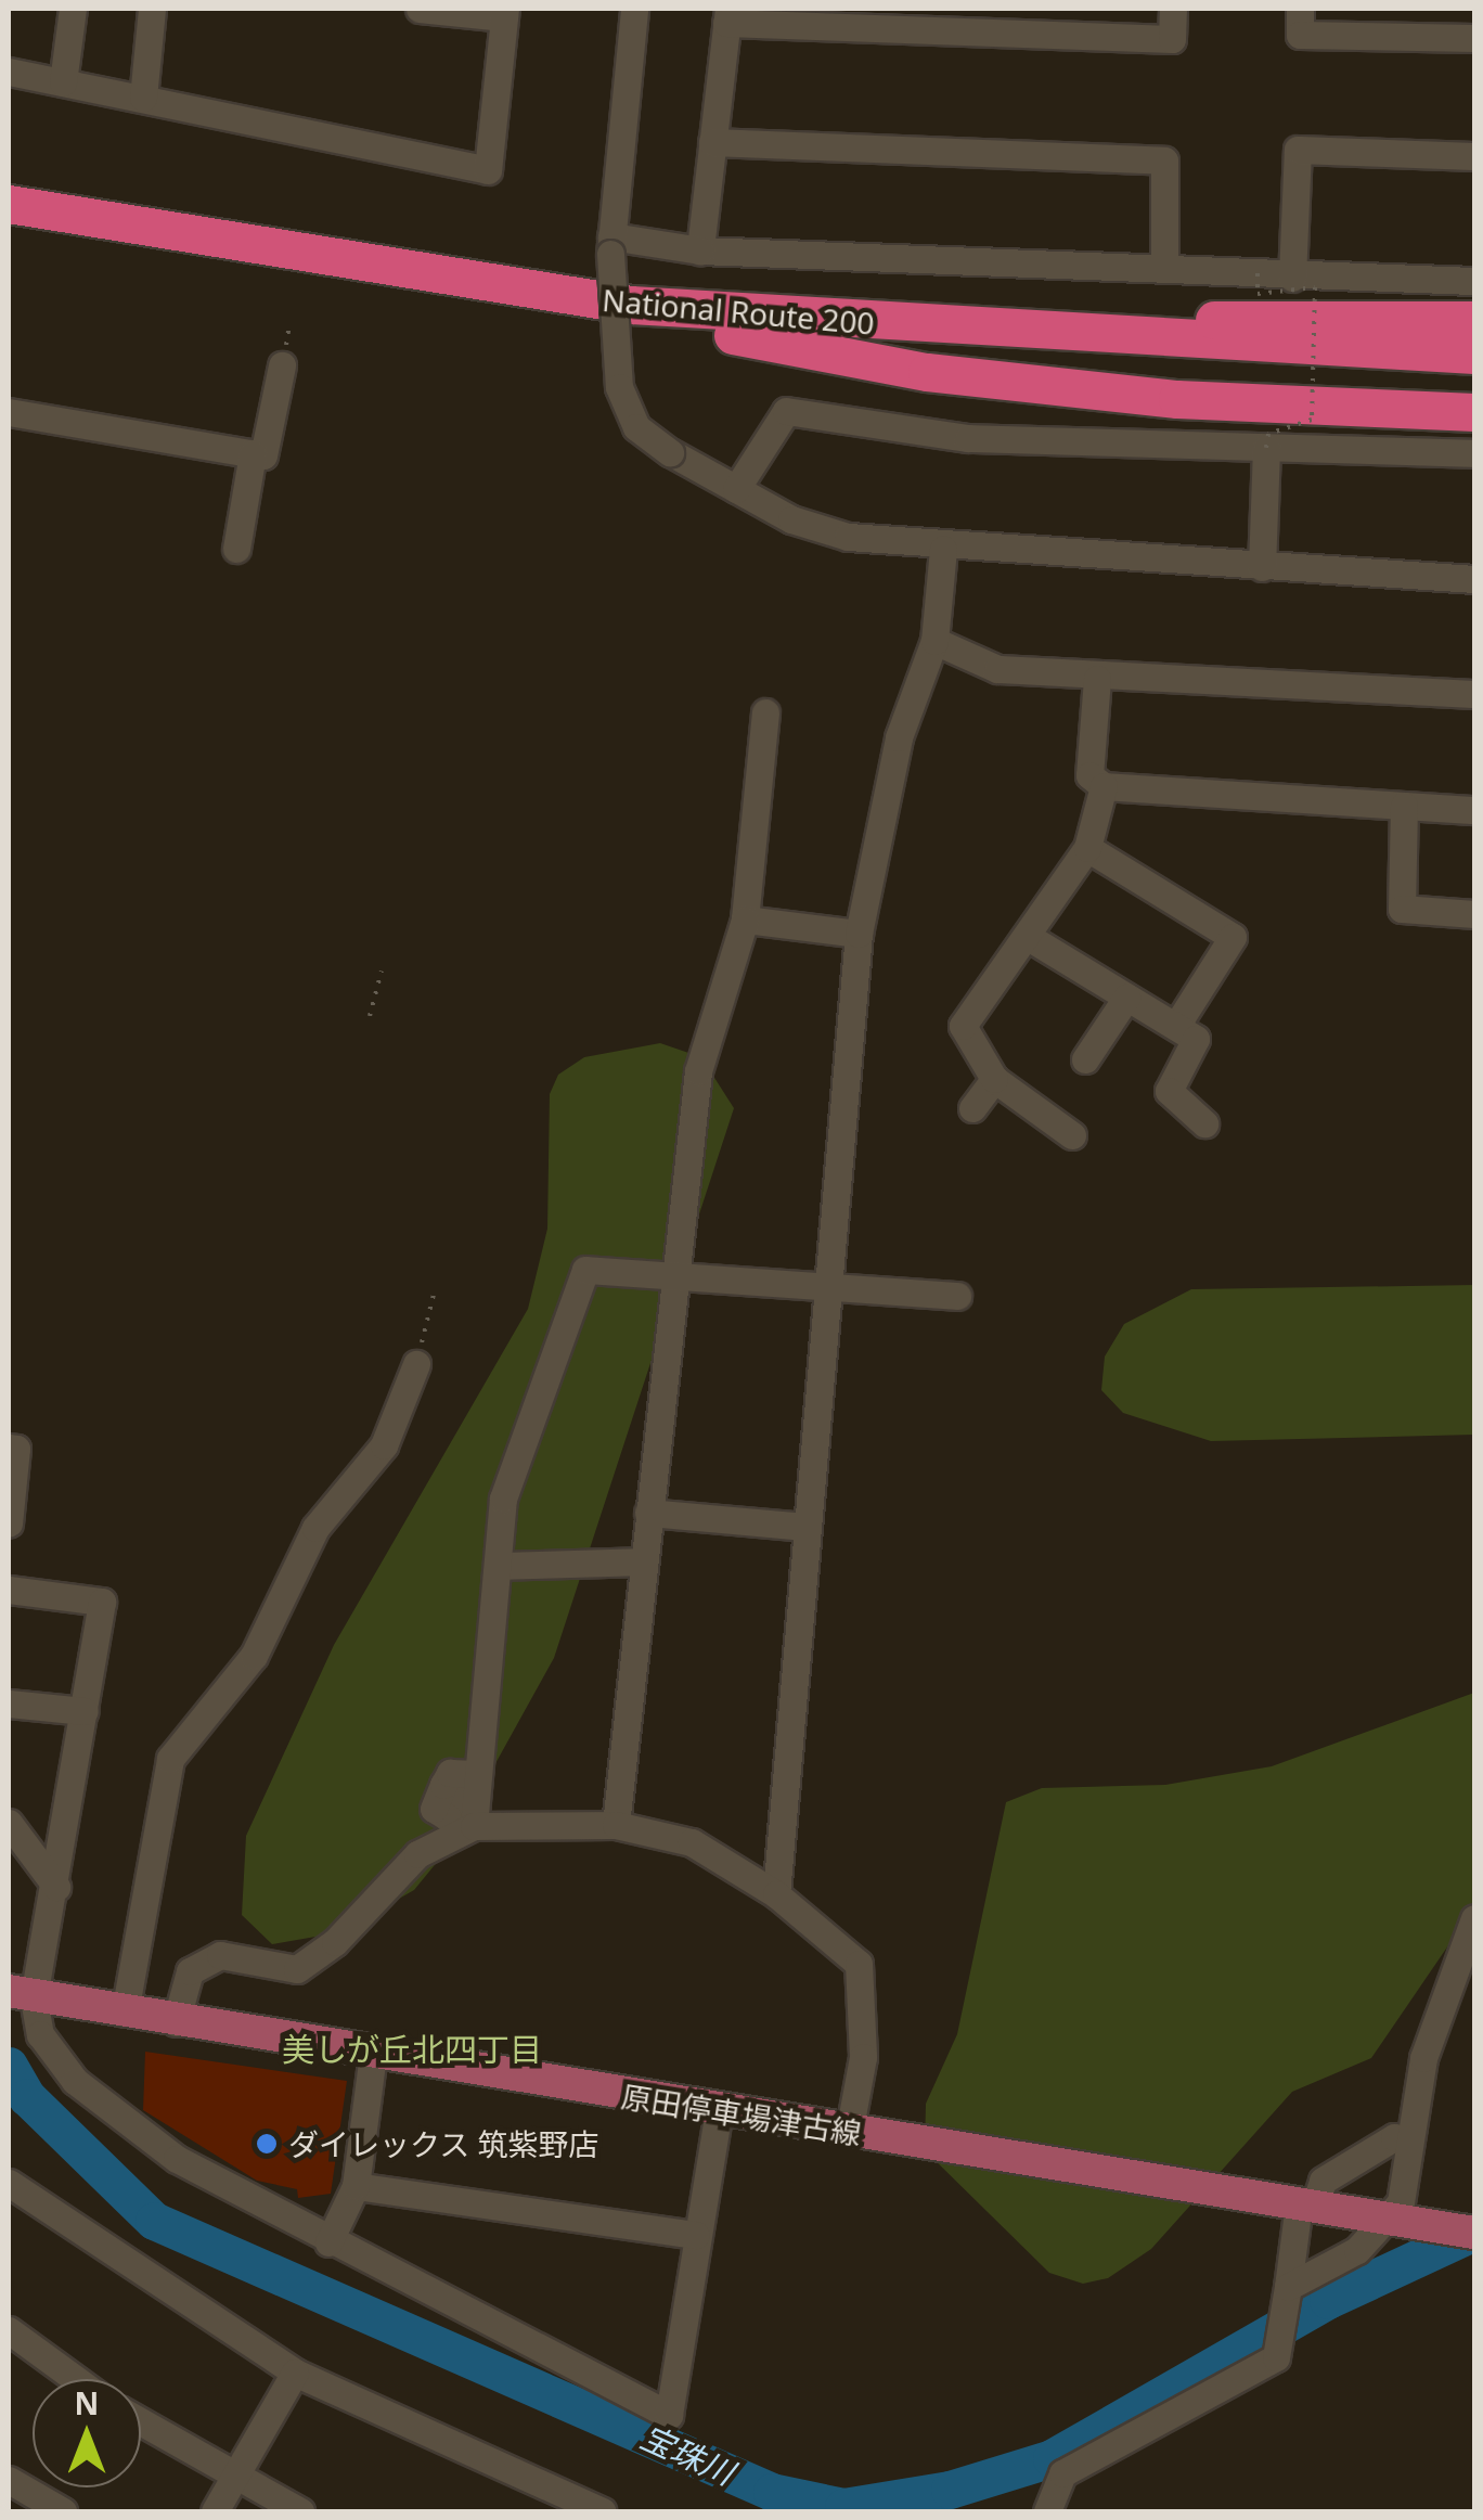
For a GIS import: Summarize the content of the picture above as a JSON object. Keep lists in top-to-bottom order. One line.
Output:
{"streets":{"highway":["National Route 200"],"main road":["原田停車場津古線"]},"districts":["美しが丘北四丁目"],"water":["宝珠川"],"places":["ダイレックス 筑紫野店"],"north":"top"}
